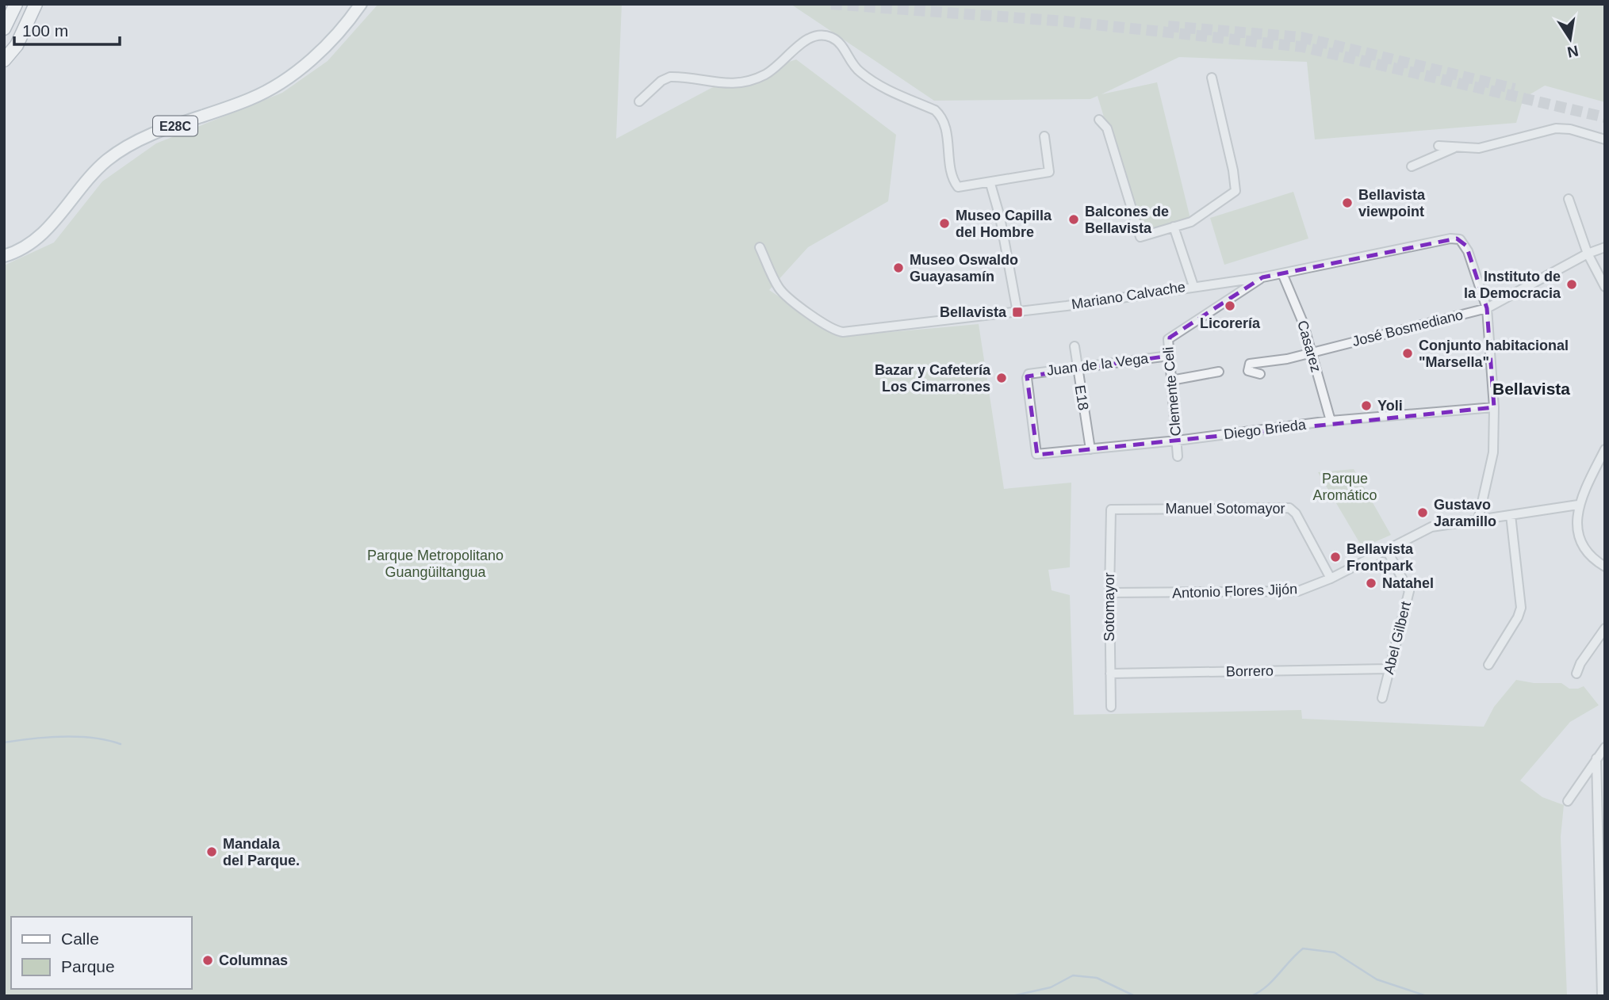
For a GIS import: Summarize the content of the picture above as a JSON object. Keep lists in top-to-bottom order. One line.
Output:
{"streets":{"main road":["E28C"],"street":["Mariano Calvache","José Bosmediano","Casarez","Juan de la Vega","Clemente Celi","E18","Diego Brieda","Manuel Sotomayor","Antonio Flores Jijón","Sotomayor","Abel Gilbert","Borrero"]},"crossings":[["Mariano Calvache","José Bosmediano"],["Mariano Calvache","Casarez"],["Mariano Calvache","Clemente Celi"],["Mariano Calvache","Diego Brieda"],["Mariano Calvache","Antonio Flores Jijón"],["José Bosmediano","Casarez"],["Casarez","Diego Brieda"],["Juan de la Vega","Clemente Celi"],["Juan de la Vega","E18"],["Juan de la Vega","Diego Brieda"],["Clemente Celi","Diego Brieda"],["E18","Diego Brieda"],["Manuel Sotomayor","Antonio Flores Jijón"],["Manuel Sotomayor","Sotomayor"],["Antonio Flores Jijón","Sotomayor"],["Antonio Flores Jijón","Abel Gilbert"],["Sotomayor","Borrero"],["Abel Gilbert","Borrero"]],"districts":["Bellavista"],"parks":["Parque Aromático","Parque Metropolitano Guangüiltangua"],"places":{"other":["Bellavista viewpoint","Balcones de Bellavista","Museo Capilla del Hombre","Museo Oswaldo Guayasamín","Instituto de la Democracia","Licorería","Conjunto habitacional \"Marsella\"","Bazar y Cafetería Los Cimarrones","Yoli","Gustavo Jaramillo","Bellavista Frontpark","Natahel","Mandala del Parque.","Columnas"],"transit":["Bellavista"]},"legend":["Calle","Parque"],"scale_bar":"100 m","north":"bottom"}
